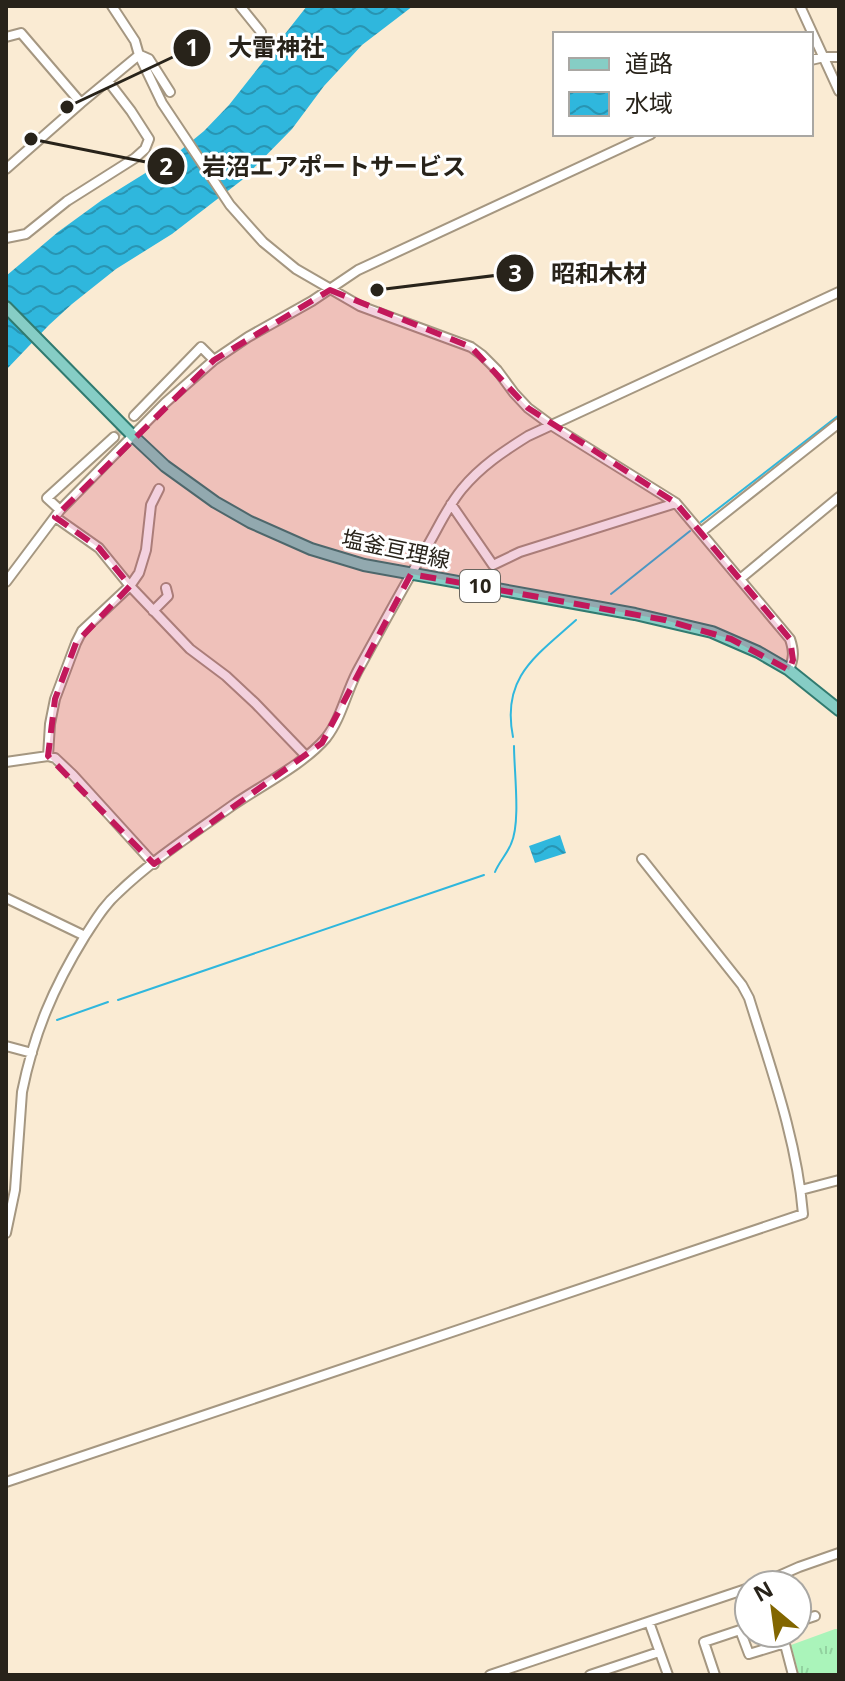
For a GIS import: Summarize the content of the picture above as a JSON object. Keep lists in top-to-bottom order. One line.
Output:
{"streets":{"main road":["塩釜亘理線","10"]},"places":["大雷神社","岩沼エアポートサービス","昭和木材"],"legend":["道路","水域"],"north":"top left"}
